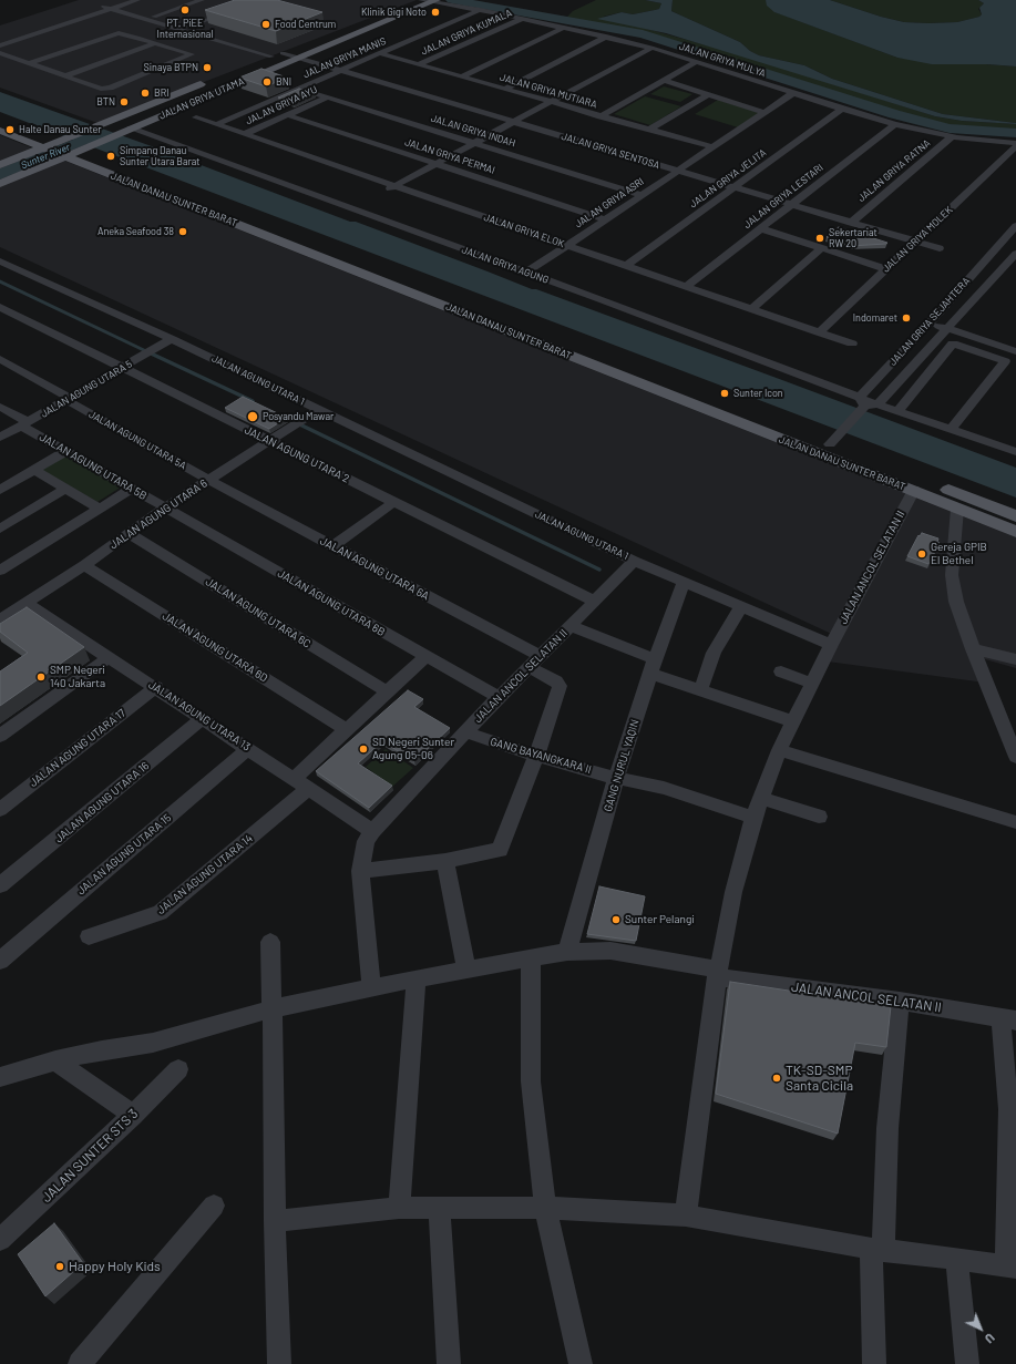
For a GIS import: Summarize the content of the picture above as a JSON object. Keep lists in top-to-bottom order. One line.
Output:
{"streets":{"main road":["JALAN GRIYA UTAMA","JALAN DANAU SUNTER BARAT"],"street":["JALAN GRIYA KUMALA","JALAN GRIYA MANIS","JALAN GRIYA MULYA","JALAN GRIYA MUTIARA","JALAN GRIYA AYU","JALAN GRIYA INDAH","JALAN GRIYA SENTOSA","JALAN GRIYA PERMAI","JALAN GRIYA RATNA","JALAN GRIYA JELITA","JALAN GRIYA LESTARI","JALAN GRIYA ASRI","JALAN GRIYA ELOK","JALAN GRIYA MOLEK","JALAN GRIYA AGUNG","JALAN GRIYA SEJAHTERA","JALAN AGUNG UTARA 1","JALAN AGUNG UTARA 5","JALAN AGUNG UTARA 5A","JALAN AGUNG UTARA 2","JALAN AGUNG UTARA 5B","JALAN AGUNG UTARA 6","JALAN ANCOL SELATAN II","JALAN AGUNG UTARA 6A","JALAN AGUNG UTARA 6B","JALAN AGUNG UTARA 6C","JALAN AGUNG UTARA 6D","JALAN AGUNG UTARA 13","JALAN AGUNG UTARA 17","GANG BAYANGKARA II","GANG NURUL YAQIN","JALAN AGUNG UTARA 16","JALAN AGUNG UTARA 15","JALAN AGUNG UTARA 14","JALAN SUNTER STS 3"]},"crossings":[["JALAN GRIYA KUMALA","JALAN GRIYA MULYA"],["JALAN GRIYA KUMALA","JALAN GRIYA MUTIARA"],["JALAN GRIYA MANIS","JALAN GRIYA MULYA"],["JALAN GRIYA MANIS","JALAN GRIYA MUTIARA"],["JALAN GRIYA MANIS","JALAN GRIYA INDAH"],["JALAN GRIYA MANIS","JALAN GRIYA SENTOSA"],["JALAN GRIYA MANIS","JALAN GRIYA ELOK"],["JALAN GRIYA MULYA","JALAN GRIYA UTAMA"],["JALAN GRIYA MULYA","JALAN GRIYA RATNA"],["JALAN GRIYA MULYA","JALAN GRIYA JELITA"],["JALAN GRIYA MULYA","JALAN GRIYA LESTARI"],["JALAN GRIYA MULYA","JALAN GRIYA ASRI"],["JALAN GRIYA MUTIARA","JALAN GRIYA ASRI"],["JALAN GRIYA UTAMA","JALAN GRIYA SENTOSA"],["JALAN GRIYA UTAMA","JALAN DANAU SUNTER BARAT"],["JALAN GRIYA UTAMA","JALAN GRIYA AGUNG"],["JALAN GRIYA AYU","JALAN GRIYA INDAH"],["JALAN GRIYA AYU","JALAN GRIYA PERMAI"],["JALAN GRIYA AYU","JALAN GRIYA ELOK"],["JALAN GRIYA INDAH","JALAN GRIYA ASRI"],["JALAN GRIYA SENTOSA","JALAN GRIYA RATNA"],["JALAN GRIYA SENTOSA","JALAN GRIYA JELITA"],["JALAN GRIYA SENTOSA","JALAN GRIYA LESTARI"],["JALAN GRIYA SENTOSA","JALAN GRIYA ASRI"],["JALAN GRIYA SENTOSA","JALAN GRIYA MOLEK"],["JALAN GRIYA PERMAI","JALAN GRIYA ASRI"],["JALAN GRIYA JELITA","JALAN GRIYA ELOK"],["JALAN GRIYA LESTARI","JALAN GRIYA ELOK"],["JALAN DANAU SUNTER BARAT","JALAN GRIYA SEJAHTERA"],["JALAN DANAU SUNTER BARAT","JALAN ANCOL SELATAN II"],["JALAN GRIYA ASRI","JALAN GRIYA ELOK"],["JALAN GRIYA ASRI","JALAN GRIYA AGUNG"],["JALAN GRIYA ELOK","JALAN GRIYA MOLEK"],["JALAN GRIYA AGUNG","JALAN GRIYA SEJAHTERA"],["JALAN AGUNG UTARA 1","JALAN AGUNG UTARA 5"],["JALAN AGUNG UTARA 1","JALAN AGUNG UTARA 6"],["JALAN AGUNG UTARA 1","JALAN ANCOL SELATAN II"],["JALAN AGUNG UTARA 5","JALAN AGUNG UTARA 5A"],["JALAN AGUNG UTARA 5","JALAN AGUNG UTARA 2"],["JALAN AGUNG UTARA 5","JALAN AGUNG UTARA 5B"],["JALAN AGUNG UTARA 5A","JALAN AGUNG UTARA 6"],["JALAN AGUNG UTARA 5A","JALAN AGUNG UTARA 6A"],["JALAN AGUNG UTARA 2","JALAN AGUNG UTARA 6"],["JALAN AGUNG UTARA 2","JALAN ANCOL SELATAN II"],["JALAN AGUNG UTARA 5B","JALAN AGUNG UTARA 6"],["JALAN AGUNG UTARA 5B","JALAN AGUNG UTARA 6B"],["JALAN AGUNG UTARA 6","JALAN AGUNG UTARA 6A"],["JALAN AGUNG UTARA 6","JALAN AGUNG UTARA 6B"],["JALAN AGUNG UTARA 6","JALAN AGUNG UTARA 6C"],["JALAN AGUNG UTARA 6","JALAN AGUNG UTARA 6D"],["JALAN AGUNG UTARA 6","JALAN AGUNG UTARA 13"],["JALAN ANCOL SELATAN II","JALAN AGUNG UTARA 6A"],["JALAN ANCOL SELATAN II","JALAN AGUNG UTARA 6B"],["JALAN ANCOL SELATAN II","JALAN AGUNG UTARA 13"],["JALAN ANCOL SELATAN II","GANG BAYANGKARA II"],["JALAN ANCOL SELATAN II","GANG NURUL YAQIN"],["JALAN AGUNG UTARA 6A","GANG BAYANGKARA II"],["JALAN AGUNG UTARA 13","JALAN AGUNG UTARA 17"],["JALAN AGUNG UTARA 13","JALAN AGUNG UTARA 16"],["JALAN AGUNG UTARA 13","JALAN AGUNG UTARA 15"],["JALAN AGUNG UTARA 13","JALAN AGUNG UTARA 14"],["GANG BAYANGKARA II","GANG NURUL YAQIN"]],"water":["Sunter River"],"places":["PT. PiEE Internasional","Klinik Gigi Noto","Food Centrum","Sinaya BTPN","BNI","BRI","BTN","Halte Danau Sunter","Simpang Danau Sunter Utara Barat","Aneka Seafood 38","Sekertariat RW 20","Indomaret","Sunter Icon","Posyandu Mawar","Gereja GPIB El Bethel","SMP Negeri 140 Jakarta","SD Negeri Sunter Agung 05-06","Sunter Pelangi","TK-SD-SMP Santa Cicila","Happy Holy Kids"],"north":"bottom right"}
